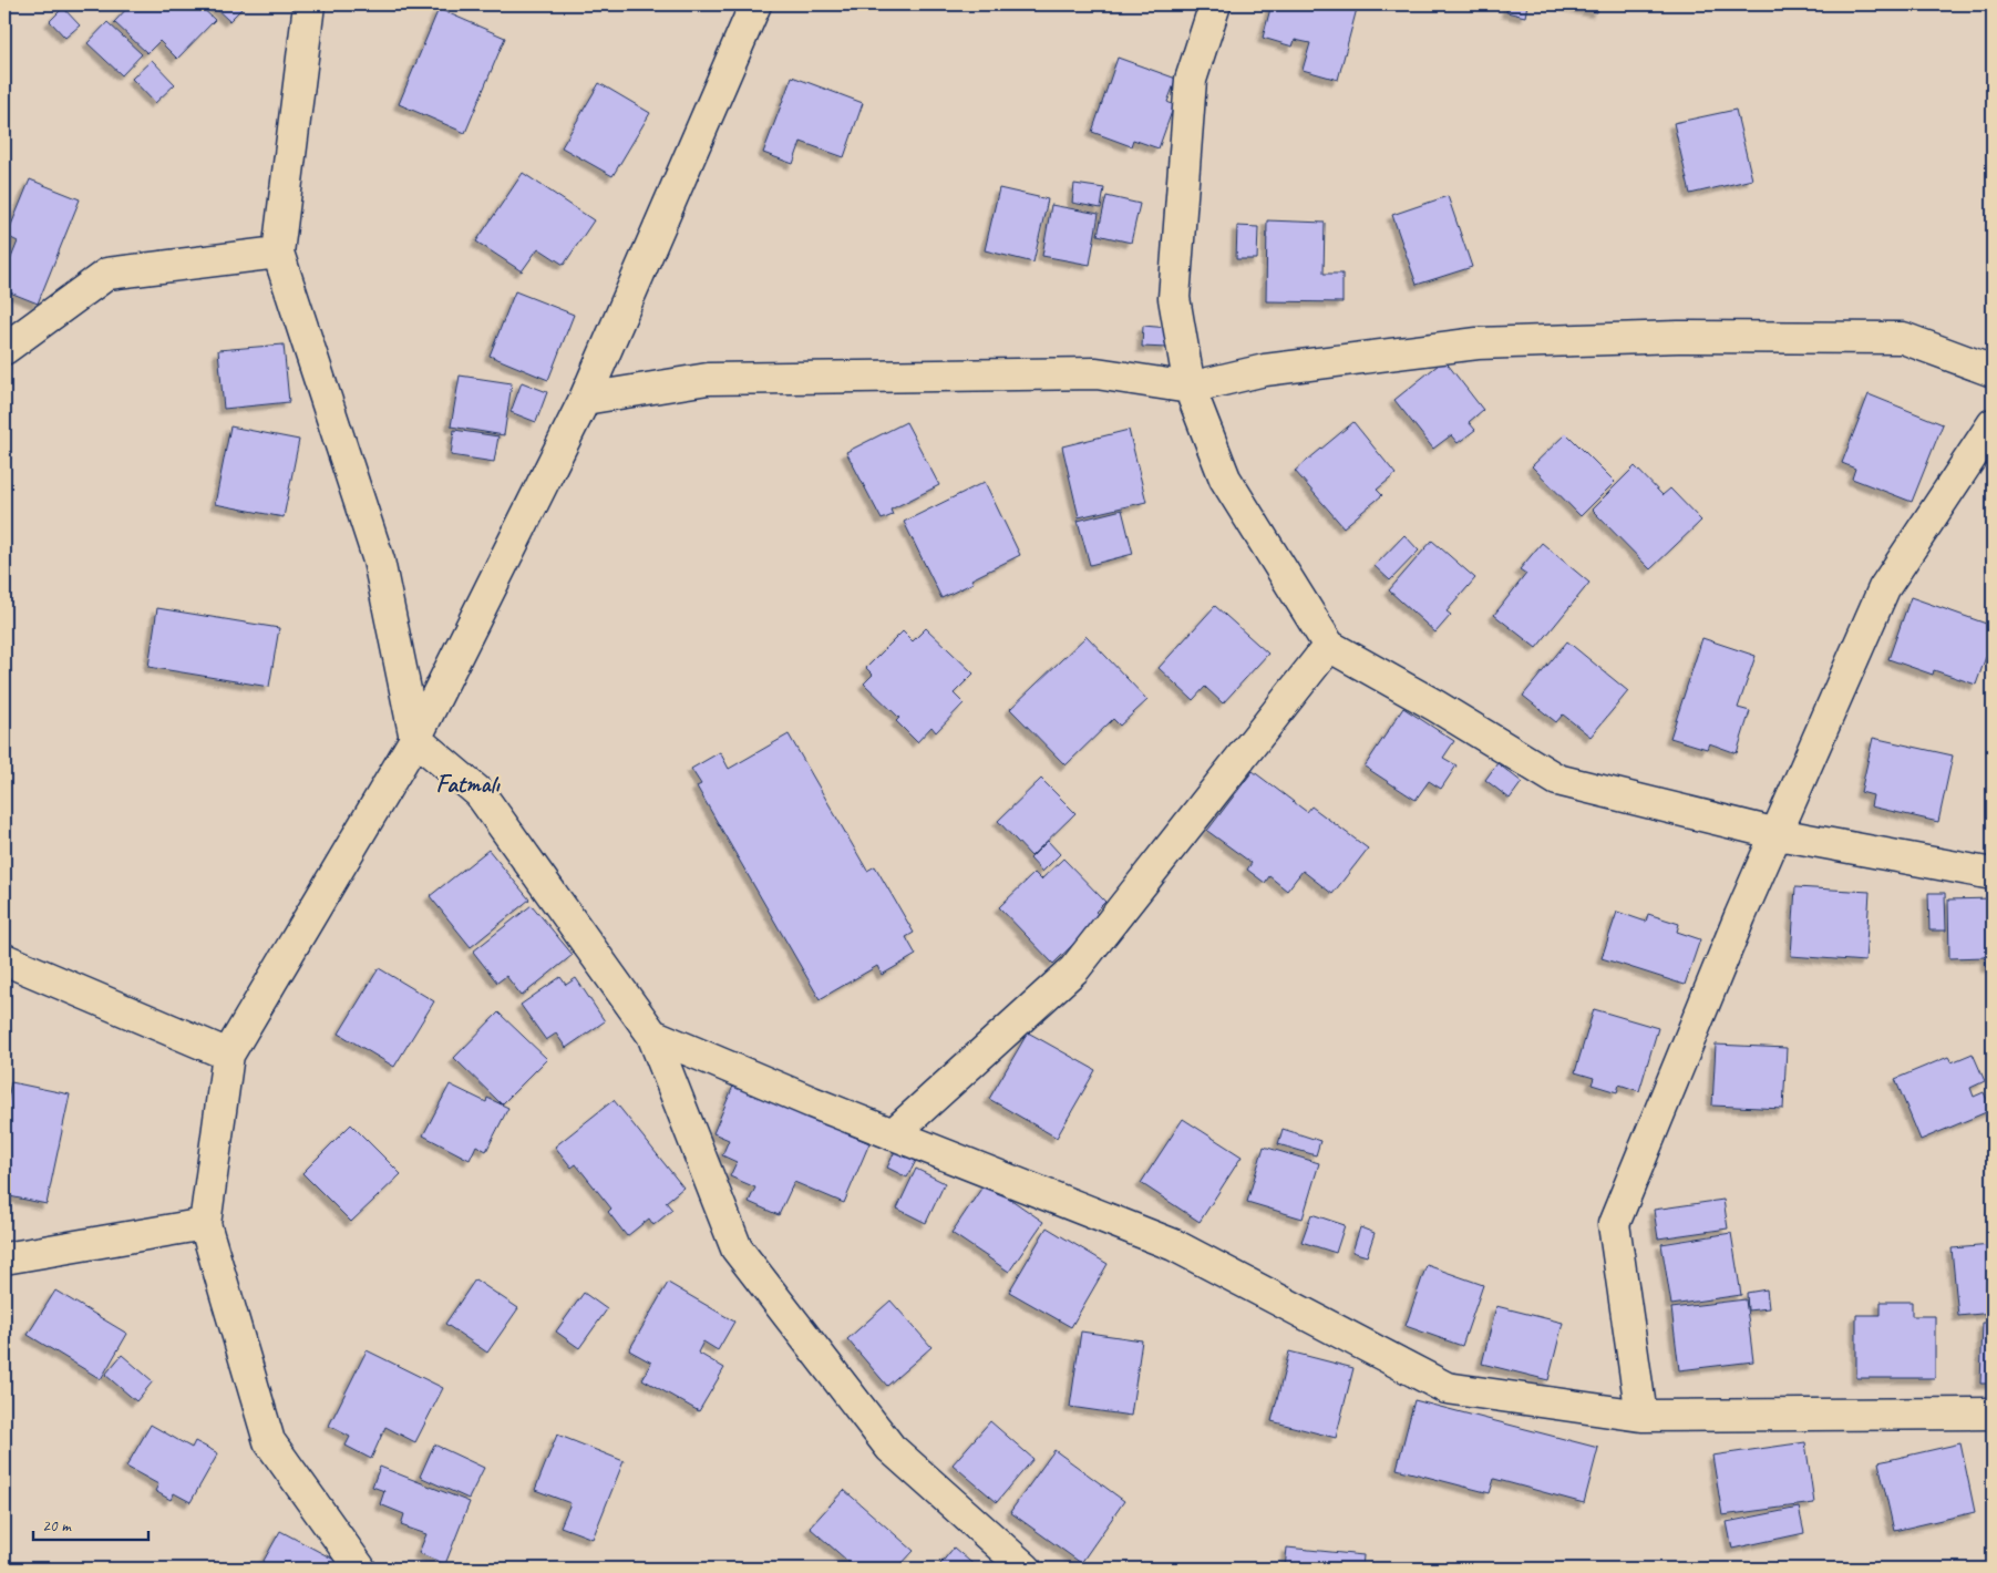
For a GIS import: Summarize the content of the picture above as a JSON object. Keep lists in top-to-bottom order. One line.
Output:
{"districts":["Fatmalı"],"scale_bar":"20 m"}
